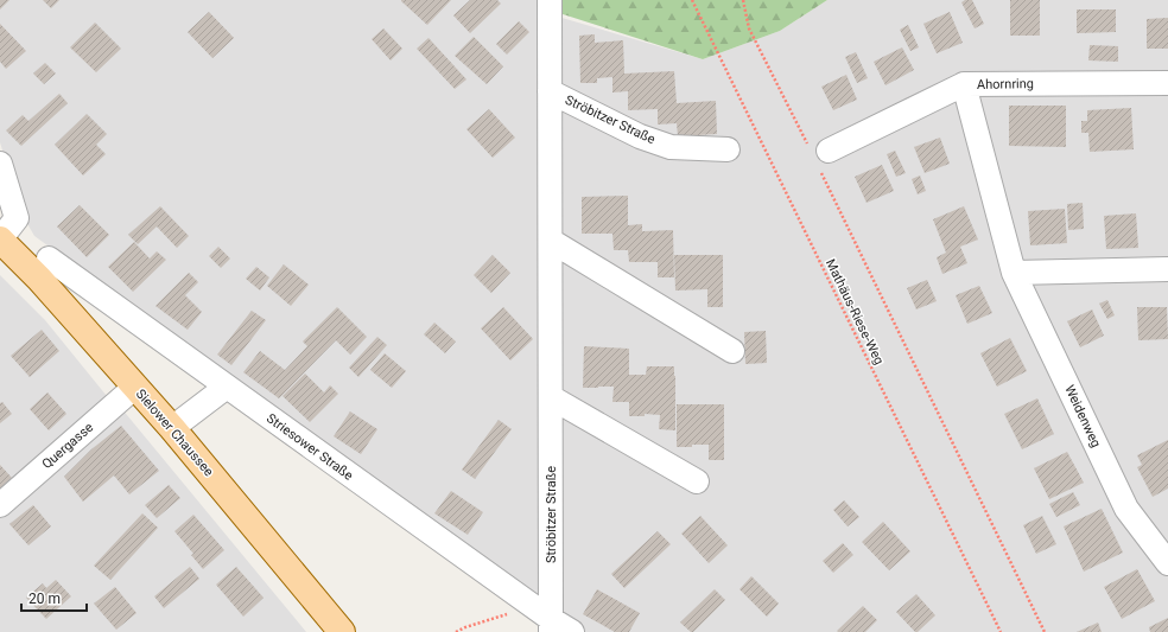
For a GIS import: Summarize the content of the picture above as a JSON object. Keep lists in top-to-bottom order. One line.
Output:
{"streets":{"main road":["Sielower Chaussee"],"street":["Ahornring","Ströbitzer Straße","Weidenweg","Quergasse","Striesower Straße"],"path":["Mathäus-Riese-Weg"]},"crossings":[["Ahornring","Weidenweg"],["Ströbitzer Straße","Striesower Straße"],["Sielower Chaussee","Quergasse"]],"scale_bar":"20 m"}
